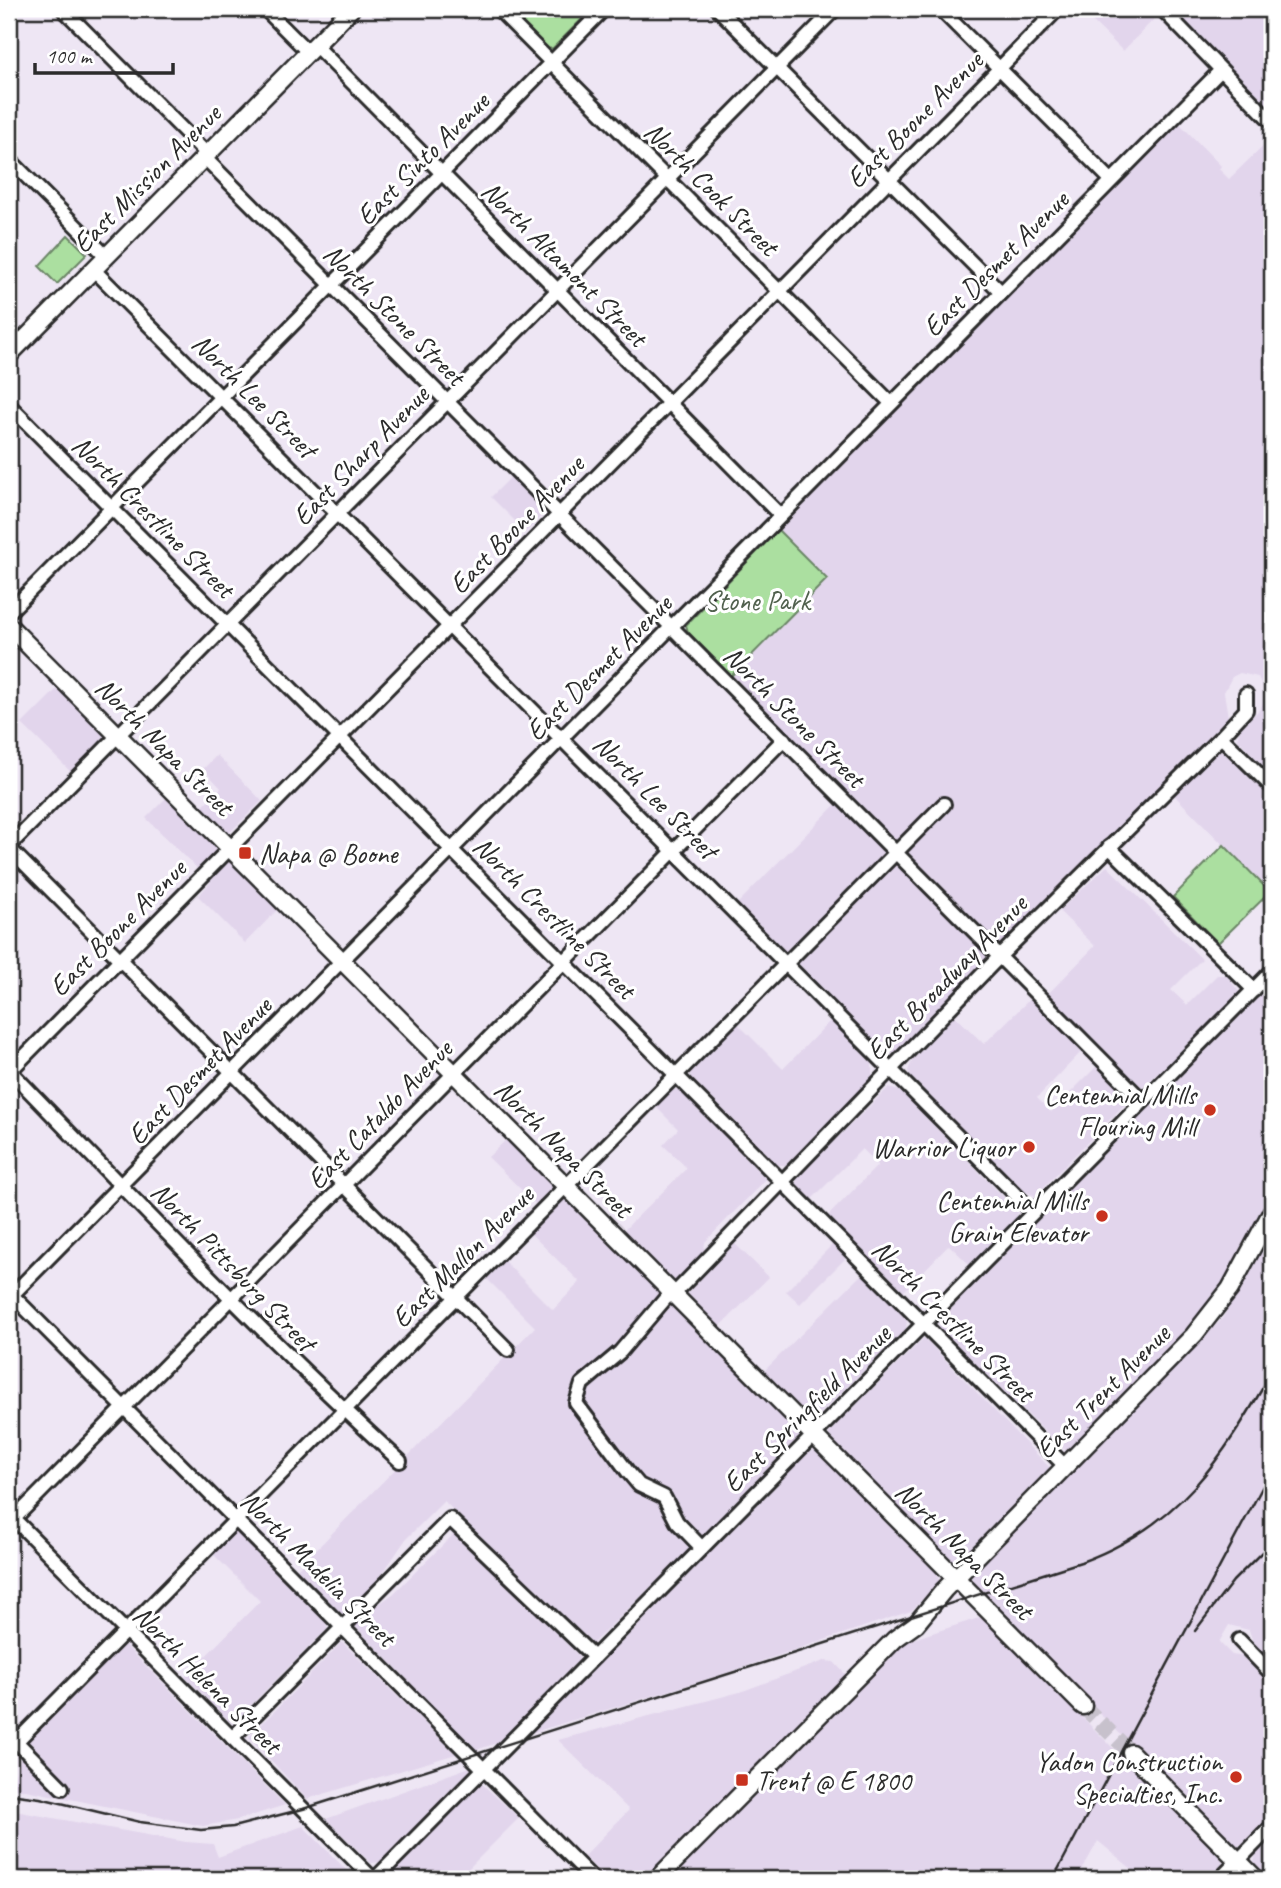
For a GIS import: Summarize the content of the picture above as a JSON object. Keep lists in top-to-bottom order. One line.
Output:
{"streets":{"main road":["East Mission Avenue","North Napa Street","East Trent Avenue"],"street":["East Boone Avenue","East Sinto Avenue","North Cook Street","North Altamont Street","East Desmet Avenue","North Stone Street","North Lee Street","East Sharp Avenue","North Crestline Street","East Broadway Avenue","East Cataldo Avenue","East Mallon Avenue","North Pittsburg Street","East Springfield Avenue","North Madelia Street","North Helena Street"]},"crossings":[["East Boone Avenue","North Cook Street"],["East Boone Avenue","North Altamont Street"],["East Boone Avenue","North Stone Street"],["East Boone Avenue","North Lee Street"],["East Boone Avenue","North Crestline Street"],["East Boone Avenue","North Napa Street"],["East Boone Avenue","North Pittsburg Street"],["East Sinto Avenue","North Cook Street"],["East Sinto Avenue","North Altamont Street"],["East Sinto Avenue","North Stone Street"],["East Sinto Avenue","North Lee Street"],["East Sinto Avenue","North Crestline Street"],["East Mission Avenue","North Altamont Street"],["East Mission Avenue","North Stone Street"],["East Mission Avenue","North Lee Street"],["North Cook Street","East Desmet Avenue"],["North Cook Street","East Sharp Avenue"],["North Altamont Street","East Desmet Avenue"],["North Altamont Street","East Sharp Avenue"],["East Desmet Avenue","North Stone Street"],["East Desmet Avenue","North Lee Street"],["East Desmet Avenue","North Crestline Street"],["East Desmet Avenue","North Napa Street"],["East Desmet Avenue","North Pittsburg Street"],["East Desmet Avenue","North Madelia Street"],["North Stone Street","East Sharp Avenue"],["North Stone Street","East Broadway Avenue"],["North Stone Street","East Cataldo Avenue"],["North Stone Street","East Mallon Avenue"],["North Stone Street","East Springfield Avenue"],["North Lee Street","East Sharp Avenue"],["North Lee Street","East Broadway Avenue"],["North Lee Street","East Cataldo Avenue"],["North Lee Street","East Mallon Avenue"],["North Lee Street","East Springfield Avenue"],["East Sharp Avenue","North Crestline Street"],["East Sharp Avenue","North Napa Street"],["North Crestline Street","East Broadway Avenue"],["North Crestline Street","East Cataldo Avenue"],["North Crestline Street","East Mallon Avenue"],["North Crestline Street","East Trent Avenue"],["North Crestline Street","East Springfield Avenue"],["North Napa Street","East Broadway Avenue"],["North Napa Street","East Cataldo Avenue"],["North Napa Street","East Mallon Avenue"],["North Napa Street","East Trent Avenue"],["North Napa Street","East Springfield Avenue"],["East Broadway Avenue","East Springfield Avenue"],["East Cataldo Avenue","North Pittsburg Street"],["East Cataldo Avenue","North Madelia Street"],["East Cataldo Avenue","North Helena Street"],["East Mallon Avenue","North Pittsburg Street"],["East Mallon Avenue","North Madelia Street"],["East Mallon Avenue","North Helena Street"],["East Springfield Avenue","North Madelia Street"],["East Springfield Avenue","North Helena Street"]],"parks":["Stone Park"],"places":{"transit":["Napa @ Boone","Trent @ E 1800"],"other":["Centennial Mills Flouring Mill","Warrior Liquor","Centennial Mills Grain Elevator","Yadon Construction Specialties, Inc."]},"scale_bar":"100 m"}
